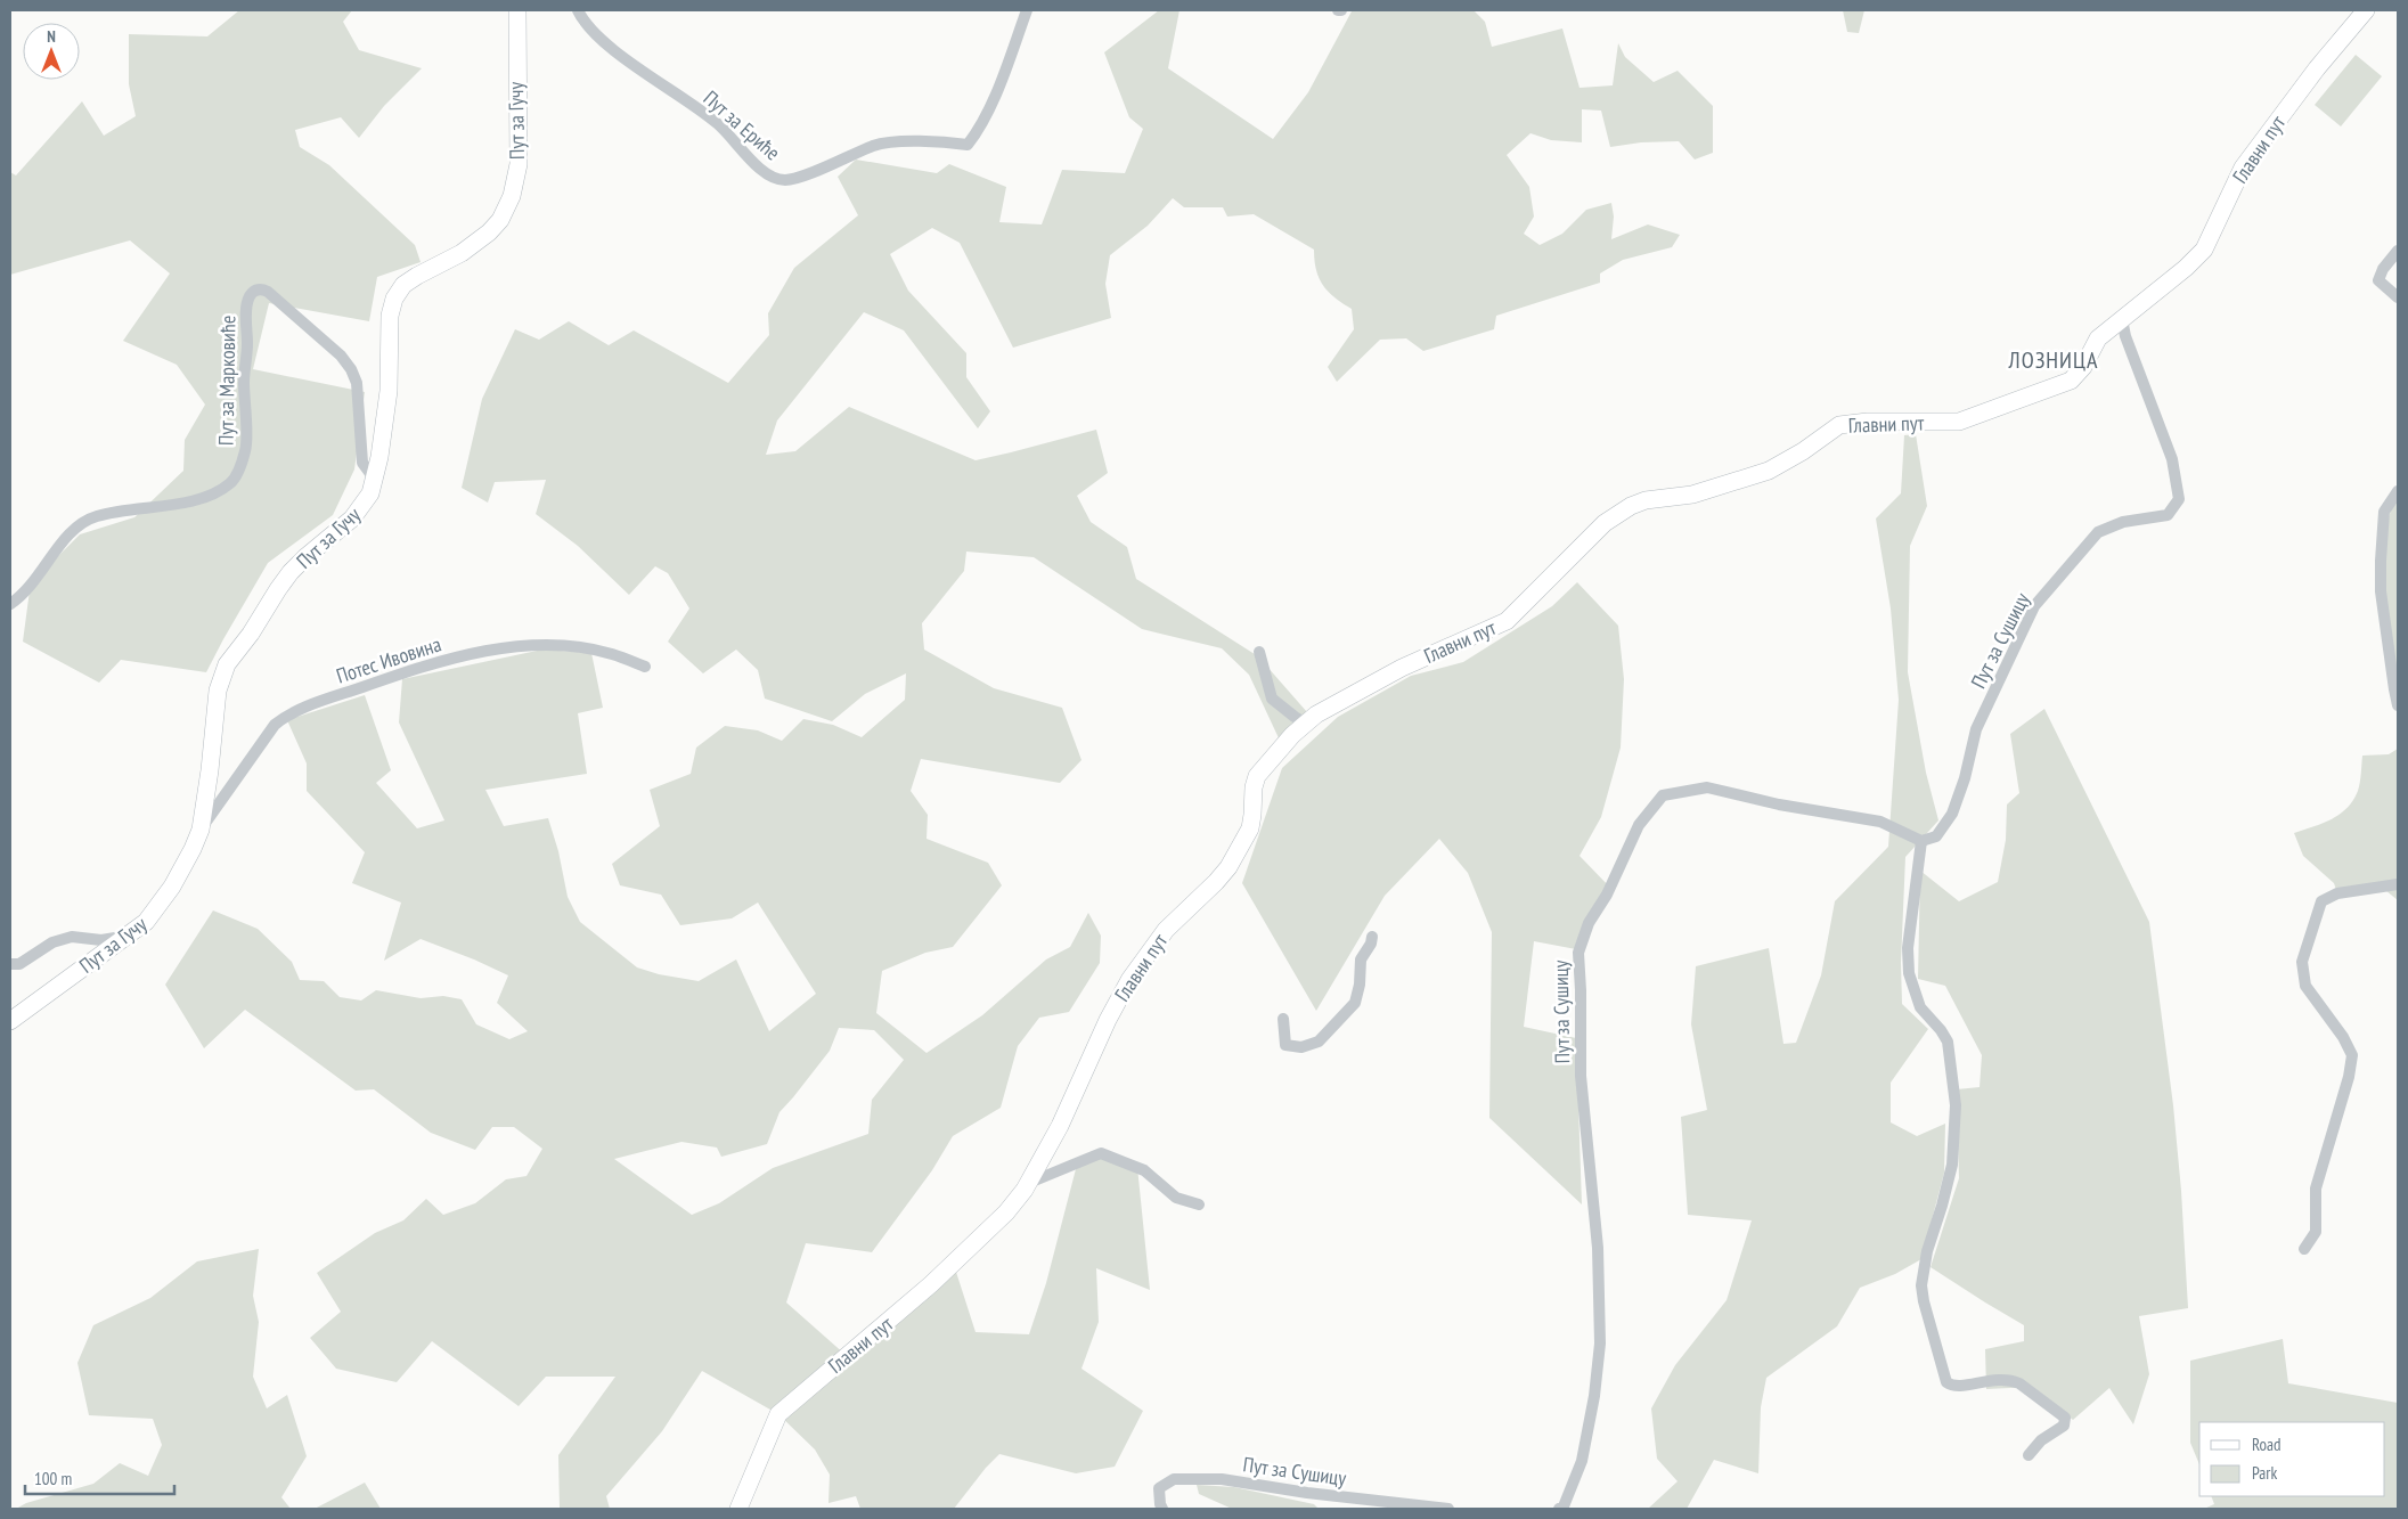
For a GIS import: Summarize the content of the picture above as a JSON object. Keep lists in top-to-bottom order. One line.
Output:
{"streets":{"street":["Пут за Гучу","Пут за Ериће","Главни пут","Пут за Марковиће","Пут за Сушицу","Потес Ивовина"]},"crossings":[["Пут за Гучу","Пут за Марковиће"],["Пут за Гучу","Потес Ивовина"],["Главни пут","Пут за Сушицу"]],"districts":["ЛОЗНИЦА"],"legend":["Road","Park"],"scale_bar":"100 m","north":"top"}
